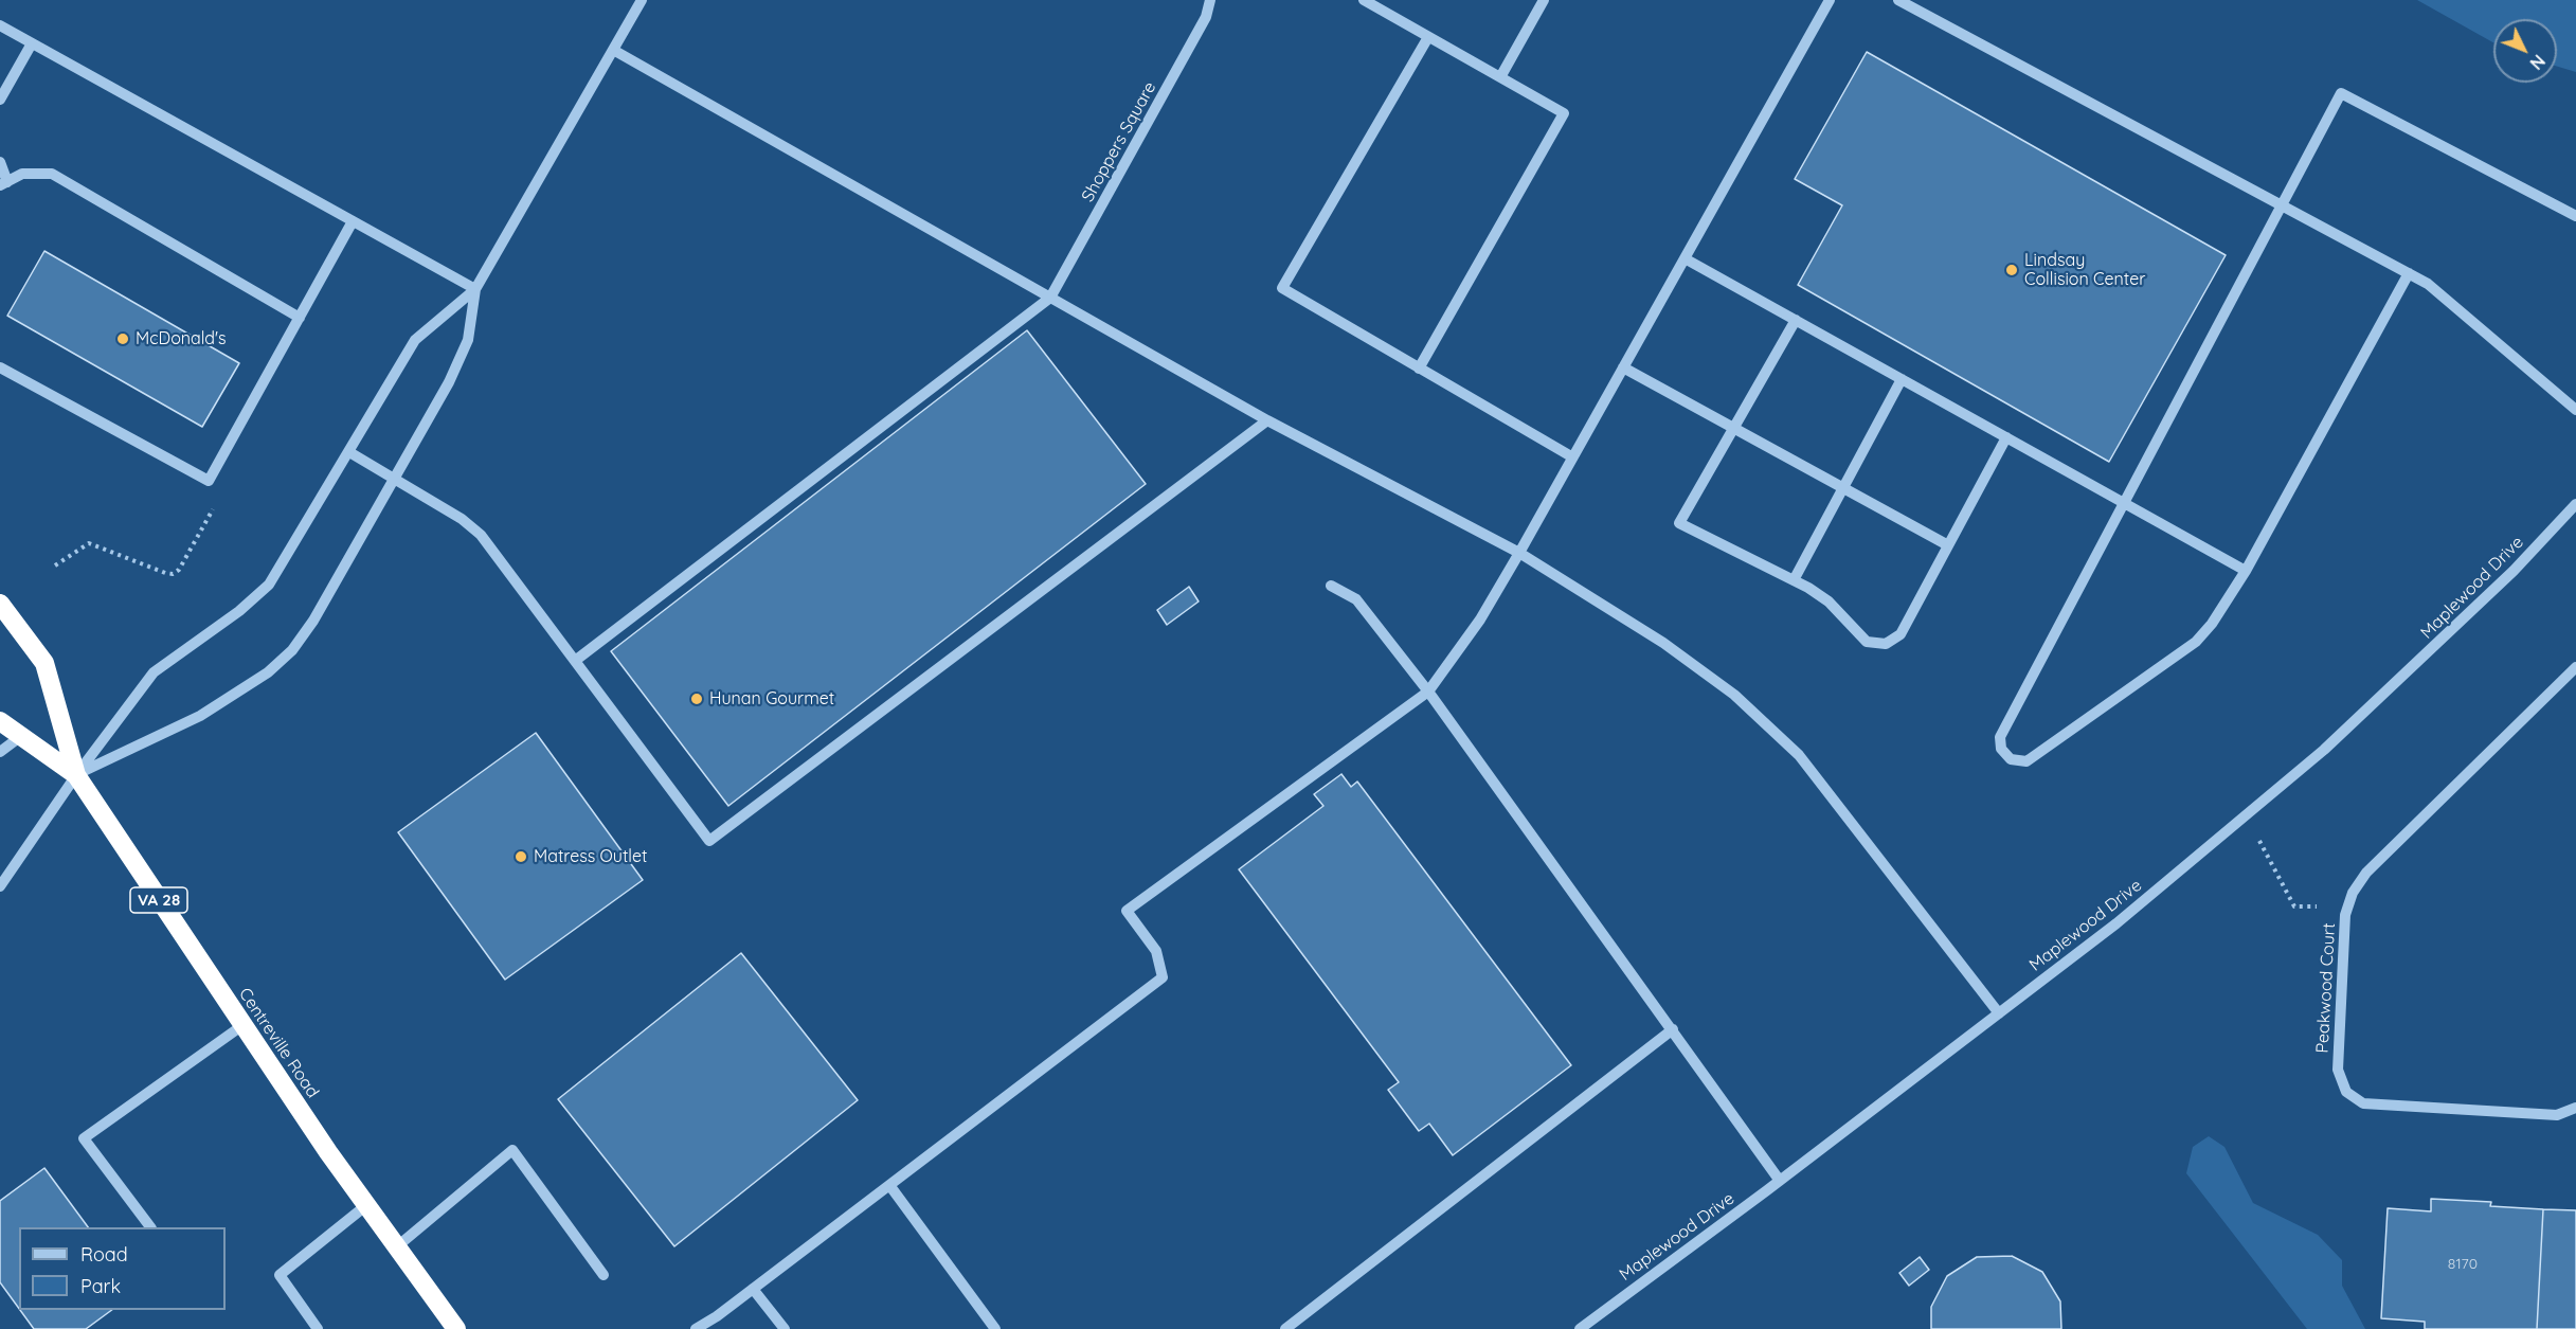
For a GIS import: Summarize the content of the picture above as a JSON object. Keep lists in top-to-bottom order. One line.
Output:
{"streets":{"highway":["VA 28","Centreville Road"],"street":["Shoppers Square","Maplewood Drive","Peakwood Court"]},"places":["Lindsay Collision Center","McDonald's","Hunan Gourmet","Matress Outlet"],"house_numbers":["8170"],"legend":["Road","Park"],"north":"bottom right"}
